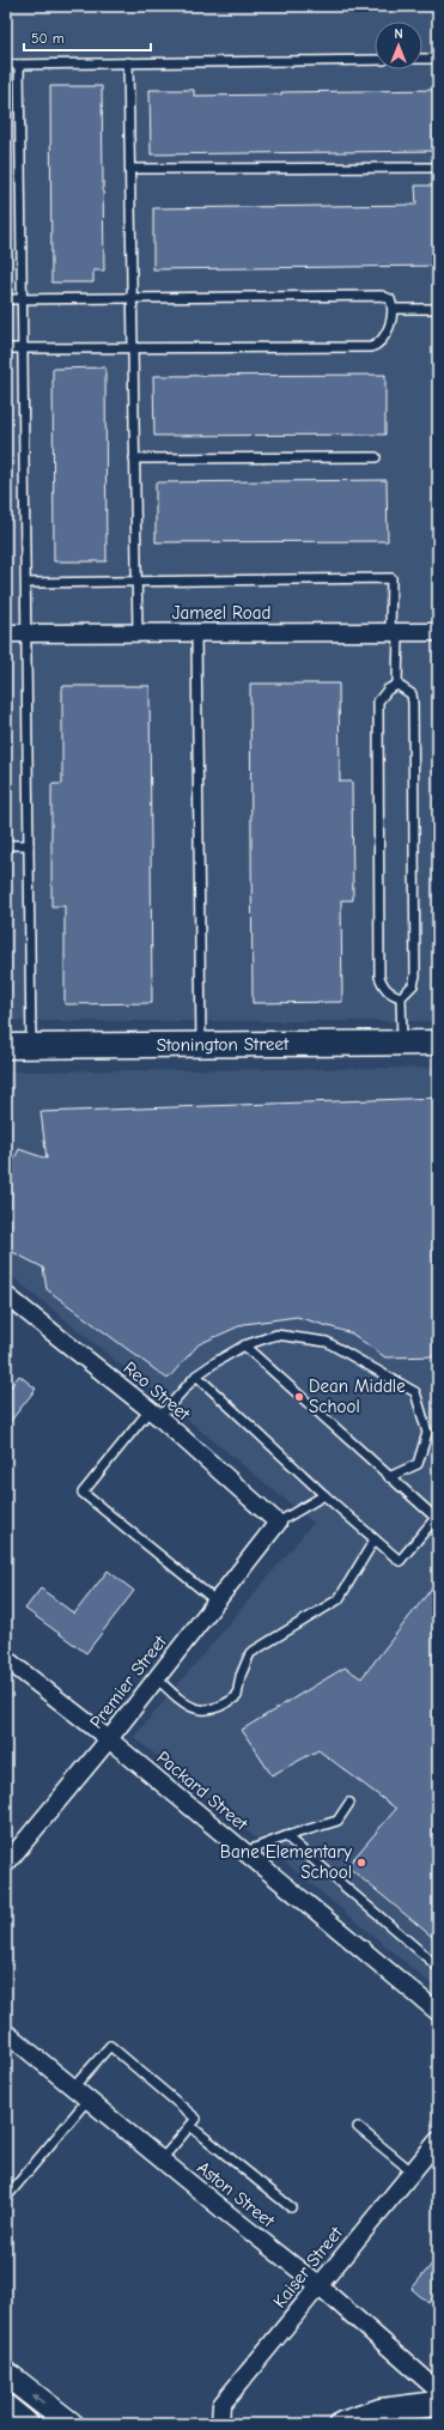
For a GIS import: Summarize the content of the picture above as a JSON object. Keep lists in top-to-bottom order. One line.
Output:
{"streets":{"street":["Jameel Road","Stonington Street","Reo Street","Premier Street","Packard Street","Aston Street","Kaiser Street"]},"crossings":[["Reo Street","Premier Street"],["Premier Street","Packard Street"],["Aston Street","Kaiser Street"]],"places":["Dean Middle School","Bane Elementary School"],"scale_bar":"50 m","north":"top"}
